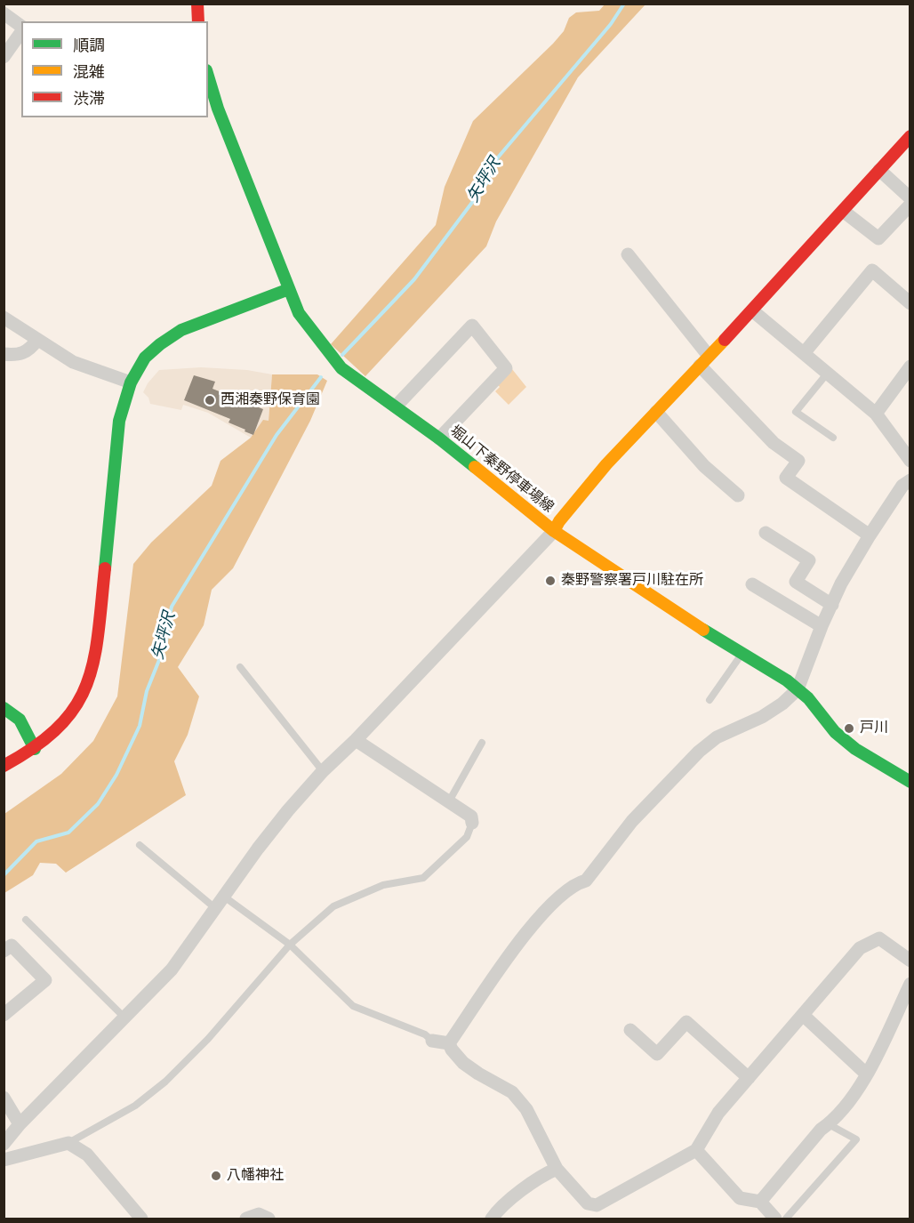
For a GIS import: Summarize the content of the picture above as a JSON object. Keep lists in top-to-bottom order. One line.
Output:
{"streets":{"main road":["堀山下秦野停車場線"]},"water":["矢坪沢"],"places":["西湘秦野保育園","秦野警察署戸川駐在所","戸川","八幡神社"],"legend":["順調","混雑","渋滞"]}
